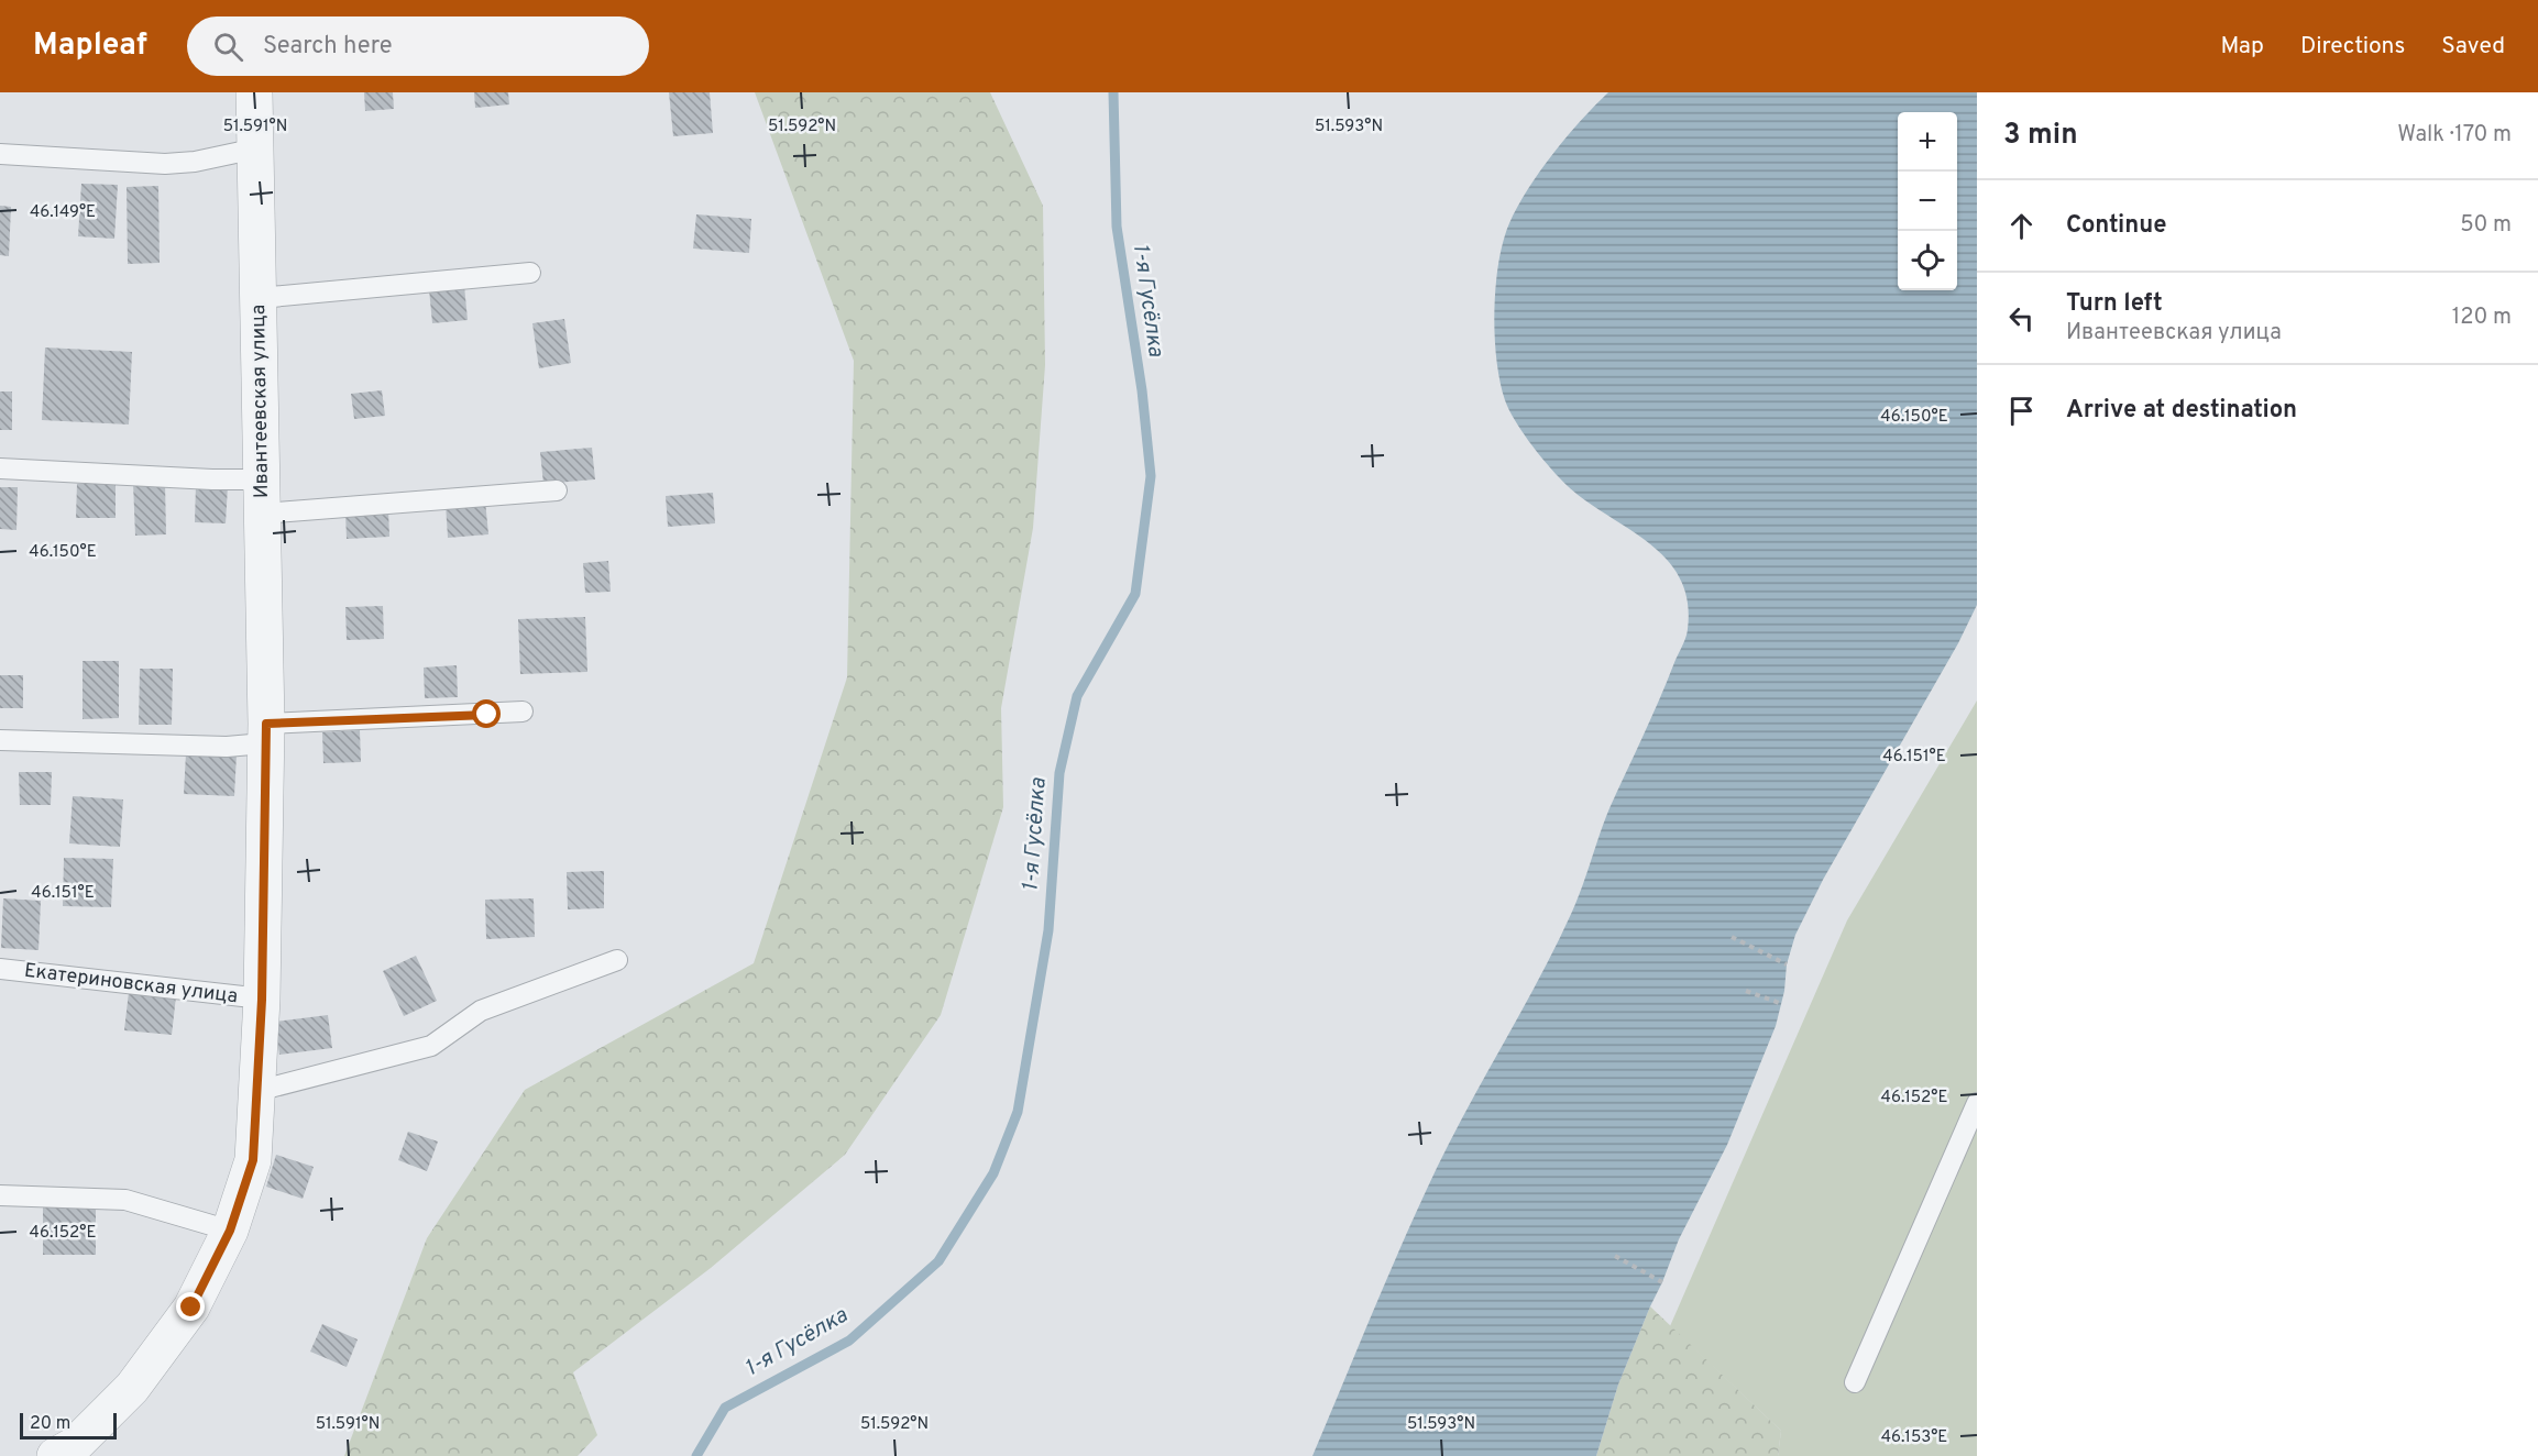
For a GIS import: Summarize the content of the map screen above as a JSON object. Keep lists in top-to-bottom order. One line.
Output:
{"streets":{"street":["Ивантеевская улица"],"lane":["Екатериновская улица"]},"crossings":[["Ивантеевская улица","Екатериновская улица"]],"water":["1-я Гусёлка"],"scale_bar":"20 m","page":{"header":"Mapleaf","search":"Search here","nav":["Map","Directions","Saved"],"heading":["3 min","Walk · 170 m"],"map_buttons":["+","−"],"list":[["Continue","50 m"],["Turn left","Ивантеевская улица","120 m"],"Arrive at destination"],"scale":"20 m"},"coordinates":["51.591°N","51.592°N","51.593°N","46.149°E","46.150°E","46.151°E","46.152°E","46.153°E"]}
